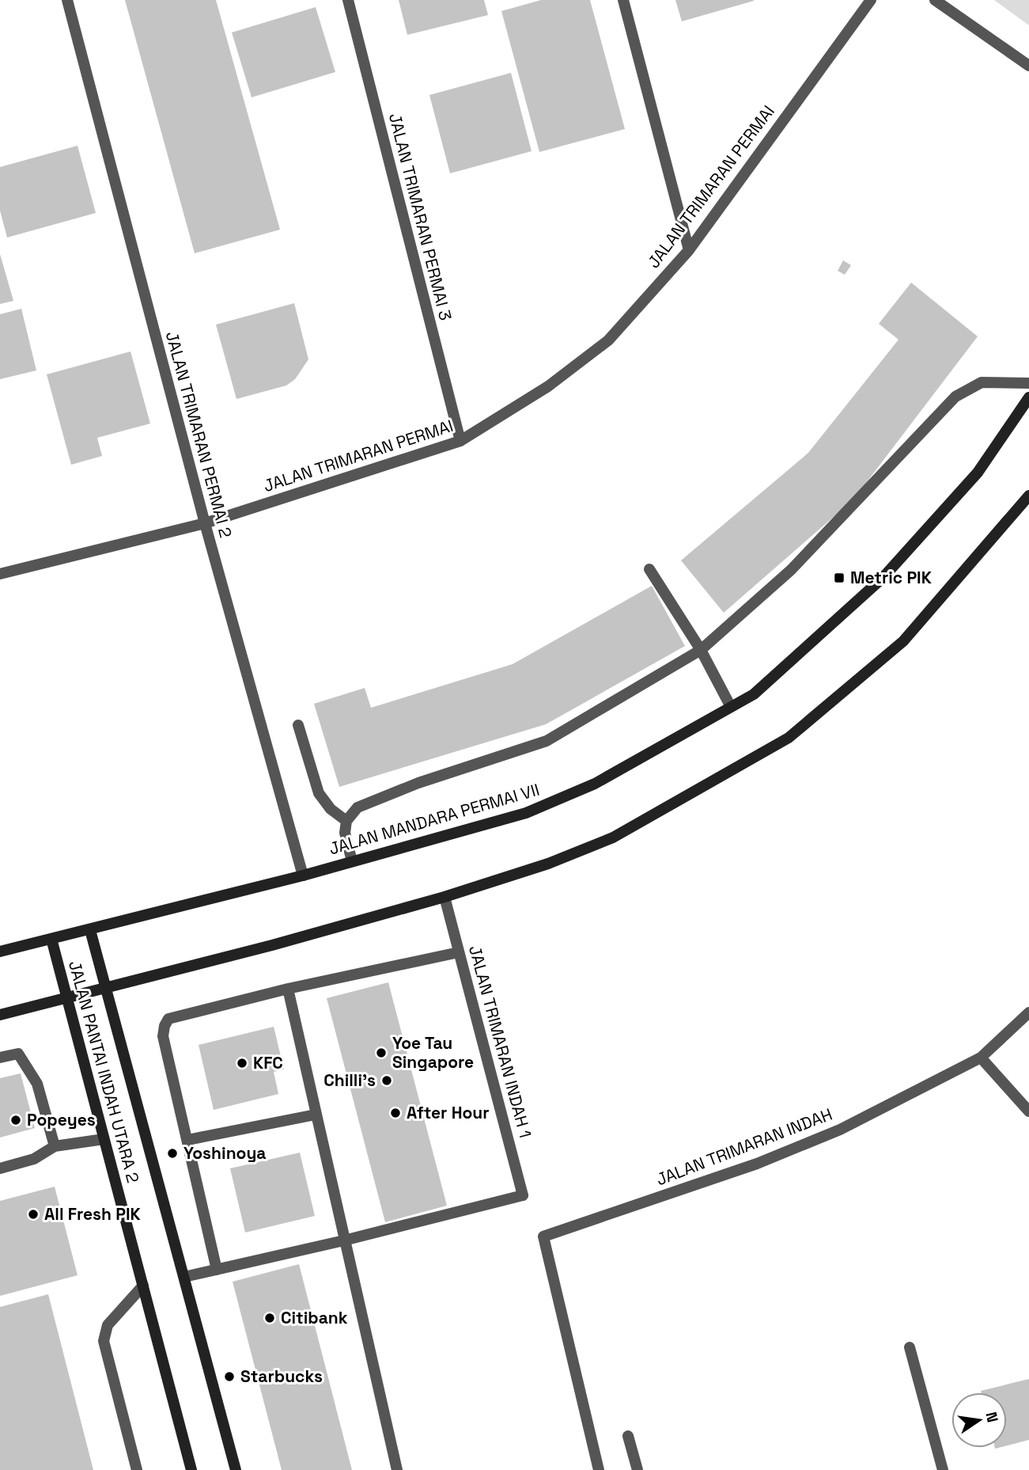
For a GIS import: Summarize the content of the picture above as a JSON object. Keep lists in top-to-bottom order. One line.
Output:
{"streets":{"main road":["JALAN MANDARA PERMAI VII","JALAN PANTAI INDAH UTARA 2"],"street":["JALAN TRIMARAN PERMAI","JALAN TRIMARAN PERMAI 3","JALAN TRIMARAN PERMAI 2","JALAN TRIMARAN INDAH 1","JALAN TRIMARAN INDAH"]},"crossings":[["JALAN TRIMARAN PERMAI","JALAN TRIMARAN PERMAI 3"],["JALAN TRIMARAN PERMAI","JALAN TRIMARAN PERMAI 2"],["JALAN TRIMARAN PERMAI 2","JALAN MANDARA PERMAI VII"],["JALAN MANDARA PERMAI VII","JALAN PANTAI INDAH UTARA 2"]],"places":{"transit":["Metric PIK"],"other":["Yoe Tau Singapore","KFC","Chilli's","After Hour","Popeyes","Yoshinoya","All Fresh PIK","Citibank","Starbucks"]},"north":"right"}
